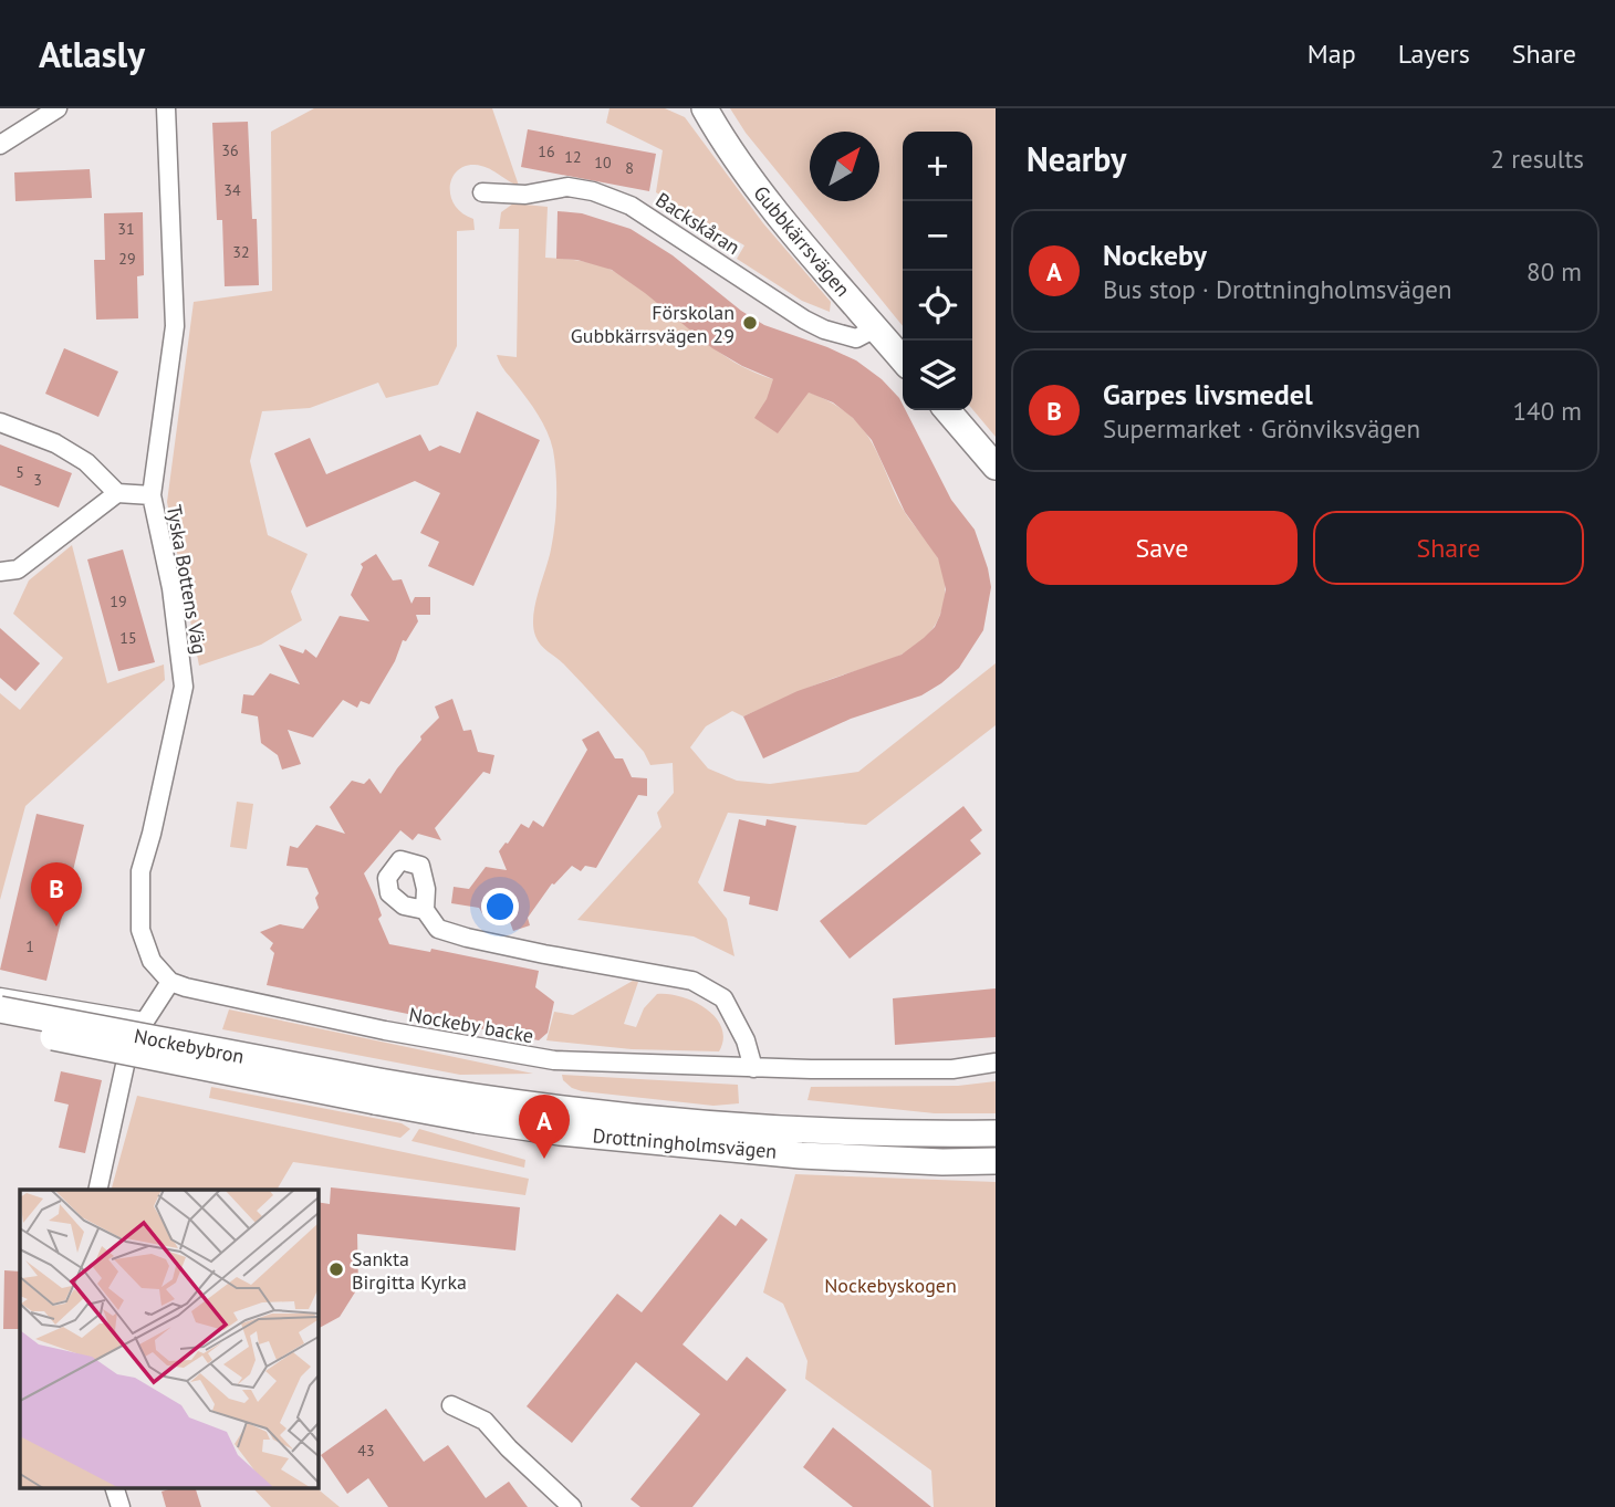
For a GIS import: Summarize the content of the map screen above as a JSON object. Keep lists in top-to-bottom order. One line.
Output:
{"streets":{"main road":["Gubbkärrsvägen","Nockebybron","Drottningholmsvägen"],"street":["Backskåran","Tyska Bottens Väg","Nockeby backe"]},"crossings":[["Backskåran","Gubbkärrsvägen"],["Tyska Bottens Väg","Nockeby backe"],["Nockebybron","Drottningholmsvägen"]],"parks":["Nockebyskogen"],"places":["Förskolan Gubbkärrsvägen 29","Sankta Birgitta Kyrka"],"house_numbers":["36","16","12","10","8","34","31","32","29","5","3","19","15","1","43"],"north":"top right","page":{"header":"Atlasly","nav":["Map","Layers","Share"],"heading":["Nearby","2 results"],"map_buttons":["+","−"],"list":[{"mark":"A","name":"Nockeby","note":"Bus stop · Drottningholmsvägen","value":"80 m"},{"mark":"B","name":"Garpes livsmedel","note":"Supermarket · Grönviksvägen","value":"140 m"}],"buttons":["Save","Share"],"pins":["B","A"]}}
